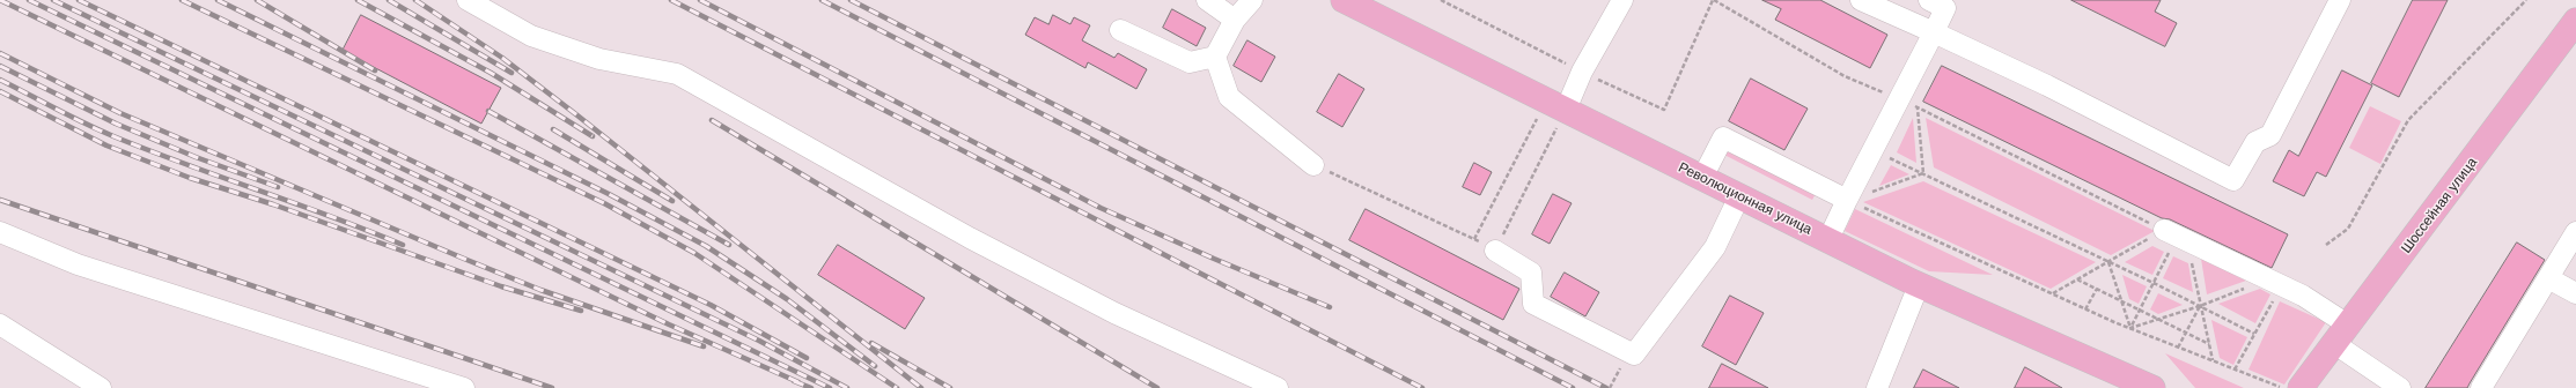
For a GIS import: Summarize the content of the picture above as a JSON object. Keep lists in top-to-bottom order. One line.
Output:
{"streets":{"main road":["Революционная улица","Шоссейная улица"]}}
